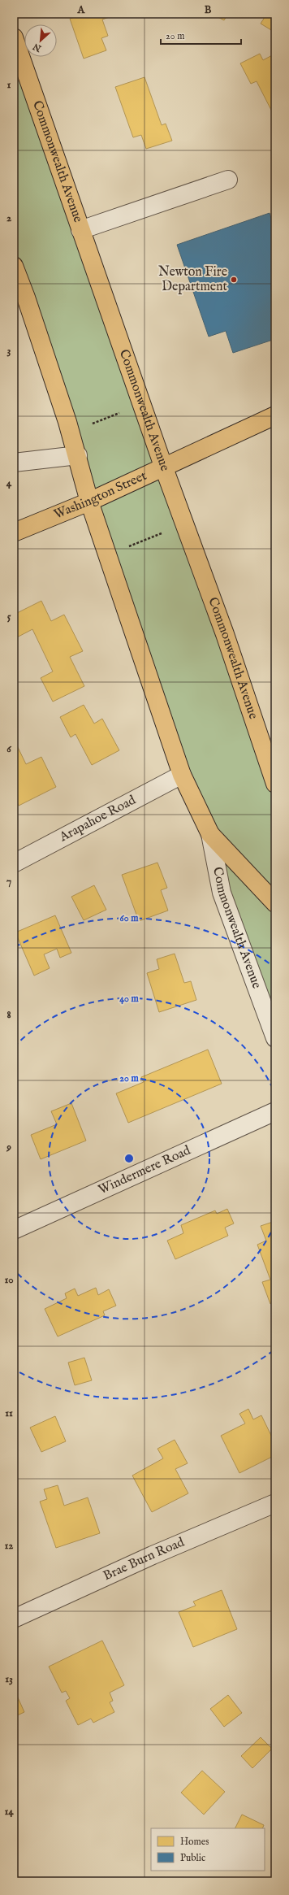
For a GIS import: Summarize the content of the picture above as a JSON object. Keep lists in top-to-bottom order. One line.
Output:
{"streets":{"main road":["Commonwealth Avenue","Washington Street"],"street":["Arapahoe Road","Windermere Road","Brae Burn Road"]},"crossings":[["Commonwealth Avenue","Washington Street"],["Commonwealth Avenue","Arapahoe Road"]],"places":["Newton Fire Department"],"legend":["Homes","Public"],"scale_bar":"20 m","north":"bottom left","grid":{"columns":["A","B"],"rows":["1","2","3","4","5","6","7","8","9","10","11","12","13","14"]},"rings":["60 m","40 m","20 m"]}
